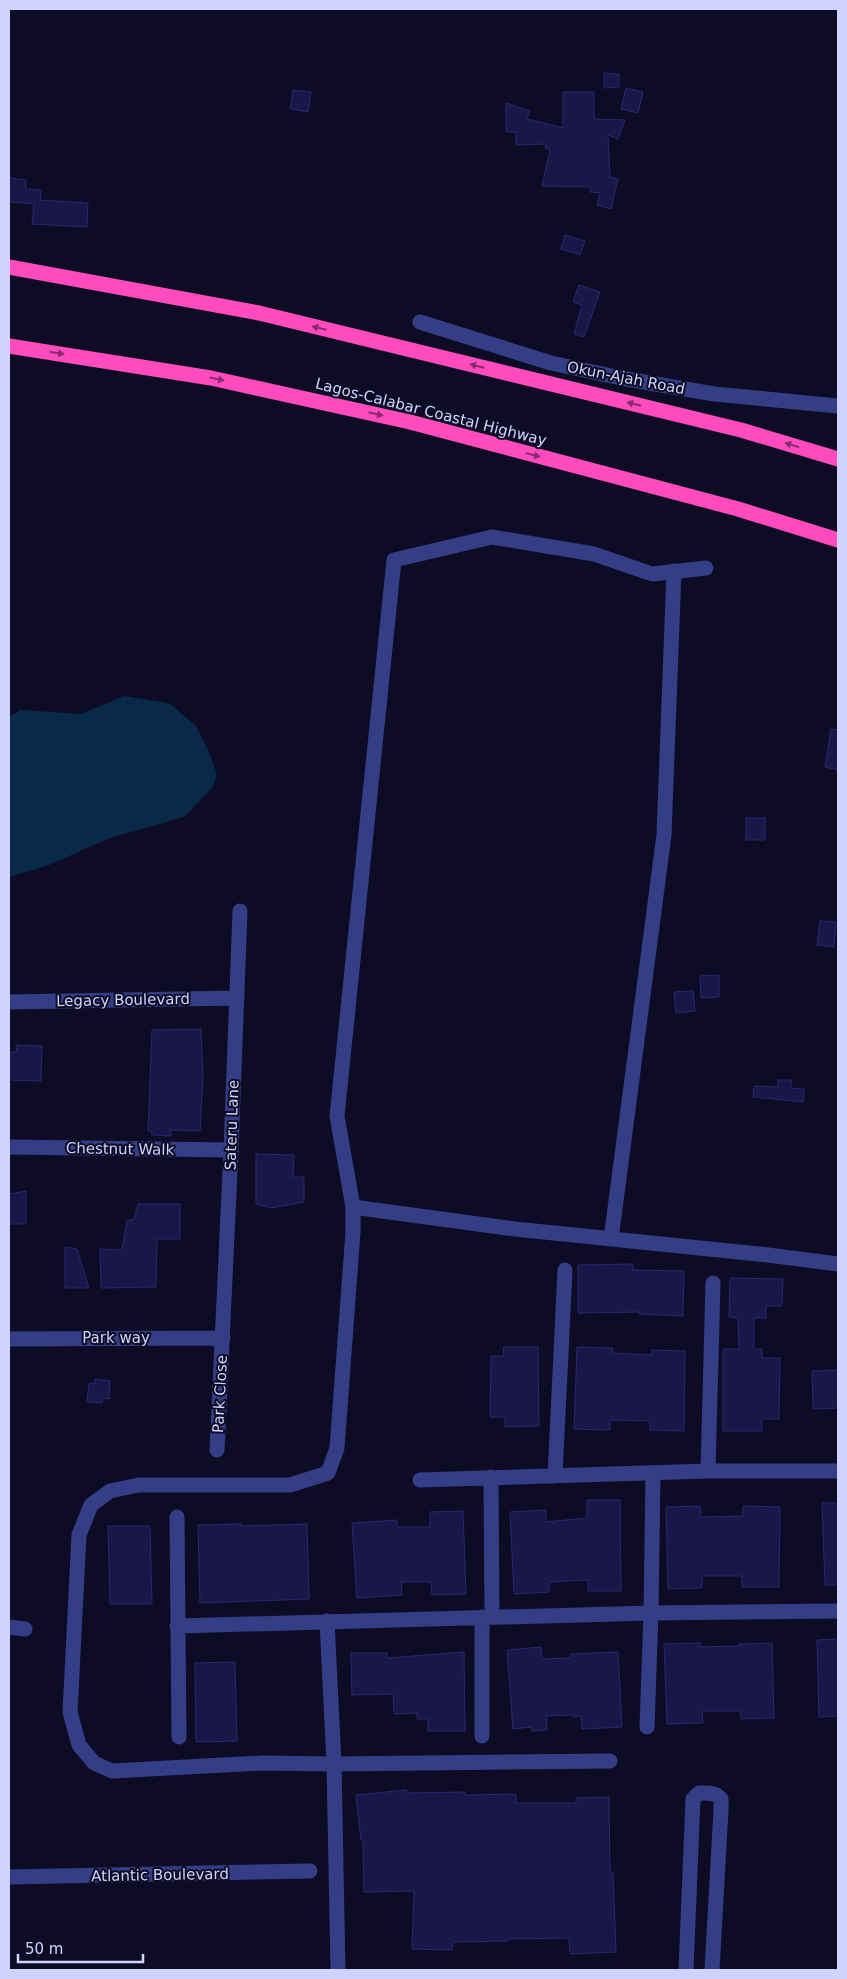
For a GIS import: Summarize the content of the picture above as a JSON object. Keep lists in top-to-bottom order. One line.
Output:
{"streets":{"highway":["Lagos-Calabar Coastal Highway"],"street":["Okun-Ajah Road","Legacy Boulevard","Sateru Lane","Chestnut Walk","Park way","Park Close","Atlantic Boulevard"]},"crossings":[["Legacy Boulevard","Sateru Lane"],["Sateru Lane","Chestnut Walk"],["Sateru Lane","Park way"],["Sateru Lane","Park Close"],["Park way","Park Close"]],"scale_bar":"50 m"}
